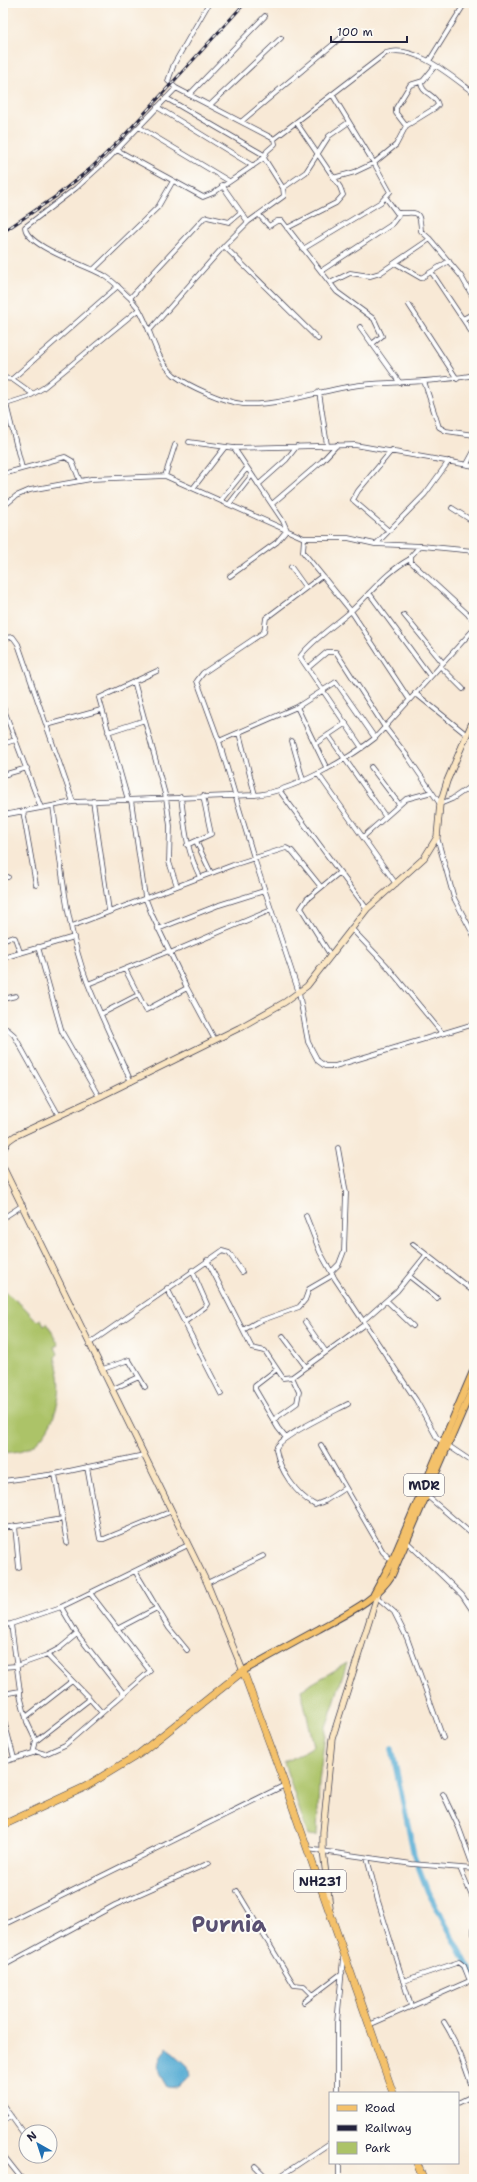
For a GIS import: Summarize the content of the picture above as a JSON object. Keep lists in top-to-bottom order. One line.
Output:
{"streets":{"highway":["NH231"],"main road":["MDR"]},"crossings":[["MDR","NH231"]],"districts":["Purnia"],"legend":["Road","Railway","Park"],"scale_bar":"100 m","north":"top left"}
